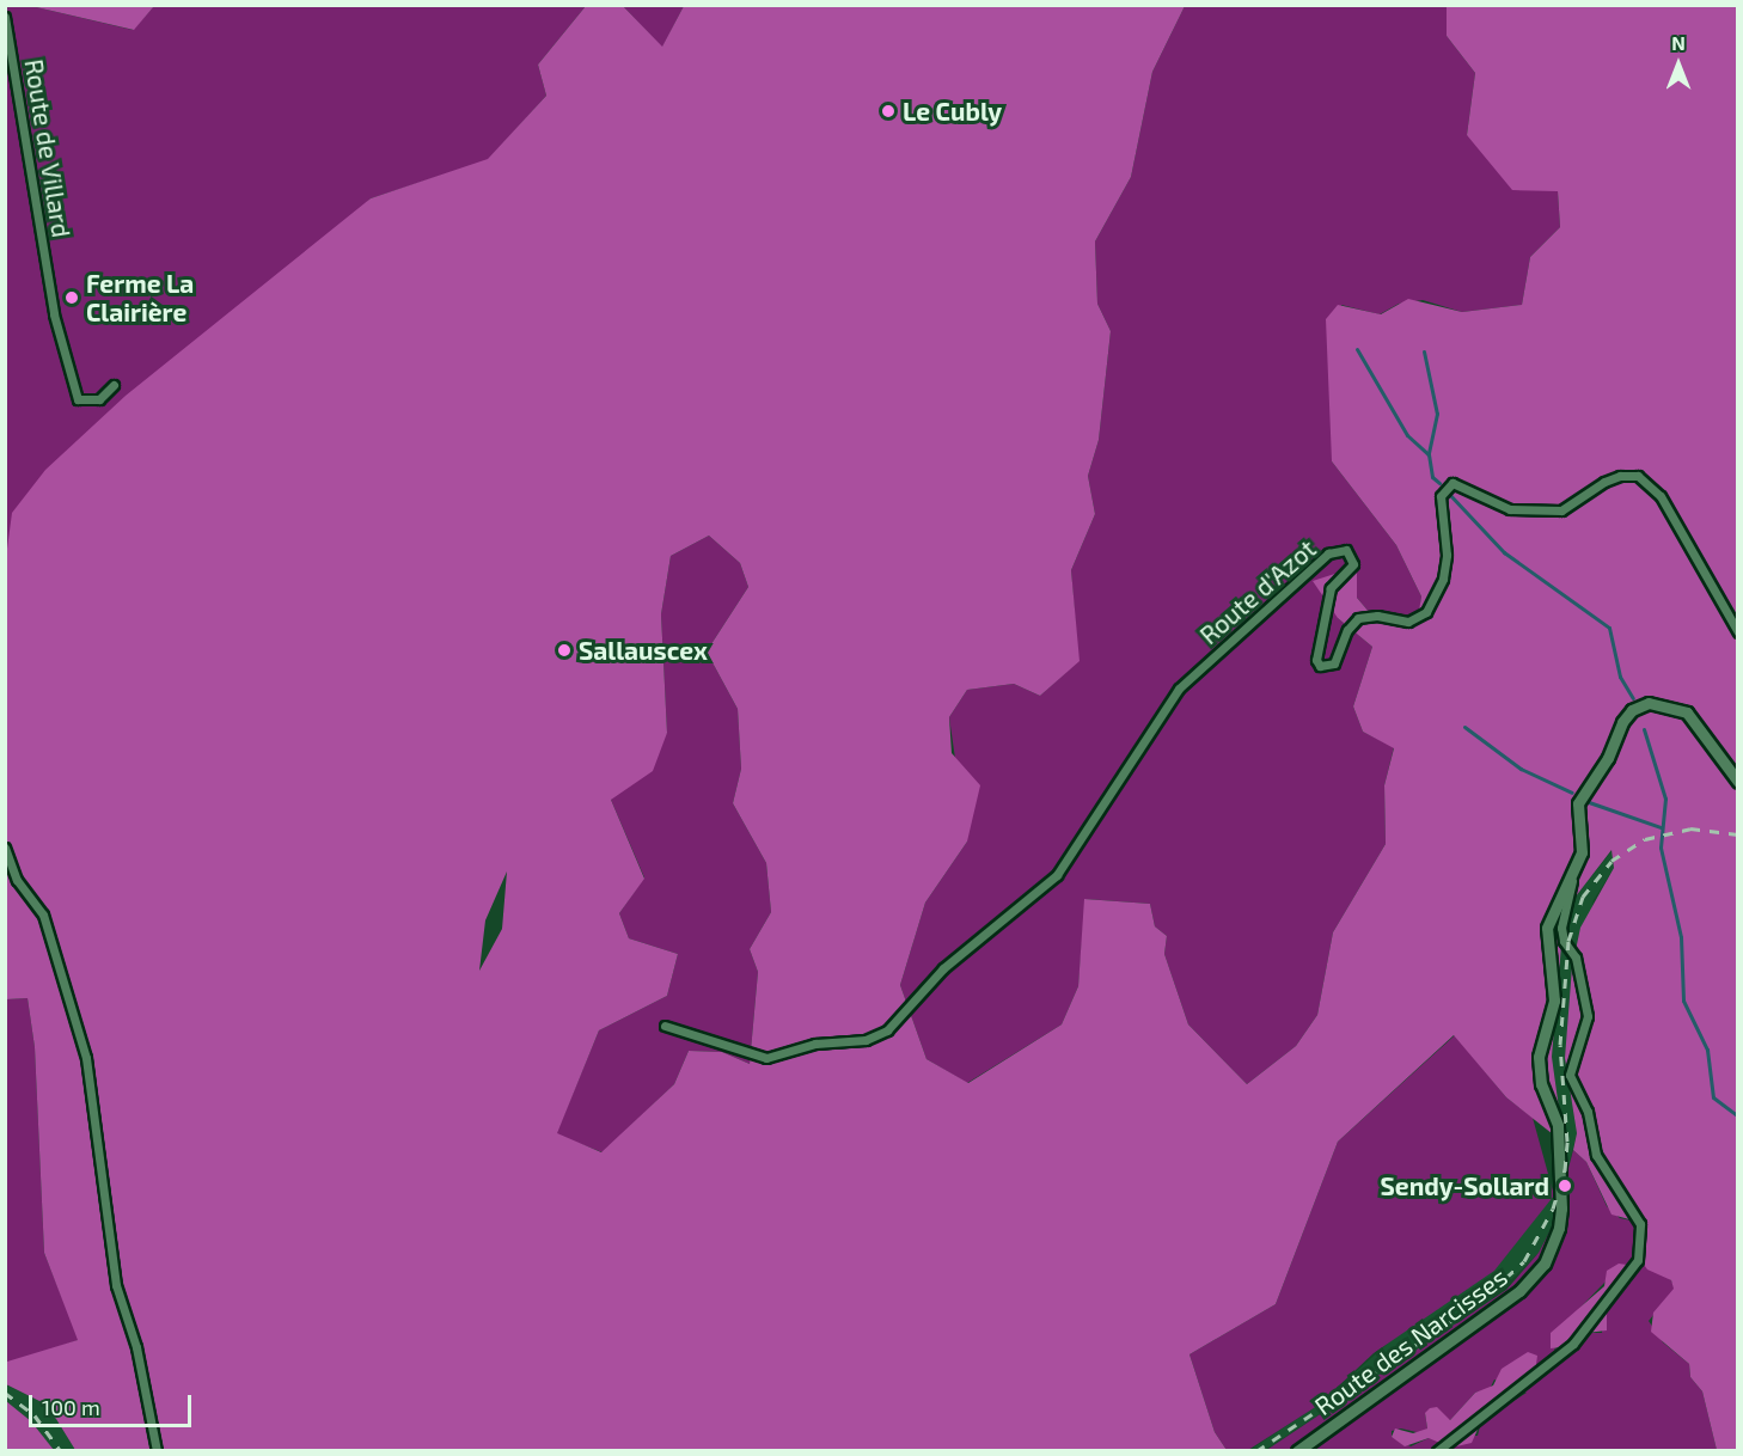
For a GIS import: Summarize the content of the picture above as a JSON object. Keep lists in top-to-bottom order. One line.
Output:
{"streets":{"street":["Route de Villard","Route d'Azot","Route des Narcisses"]},"places":["Le Cubly","Ferme La Clairière","Sallauscex","Sendy-Sollard"],"scale_bar":"100 m","north":"top"}
